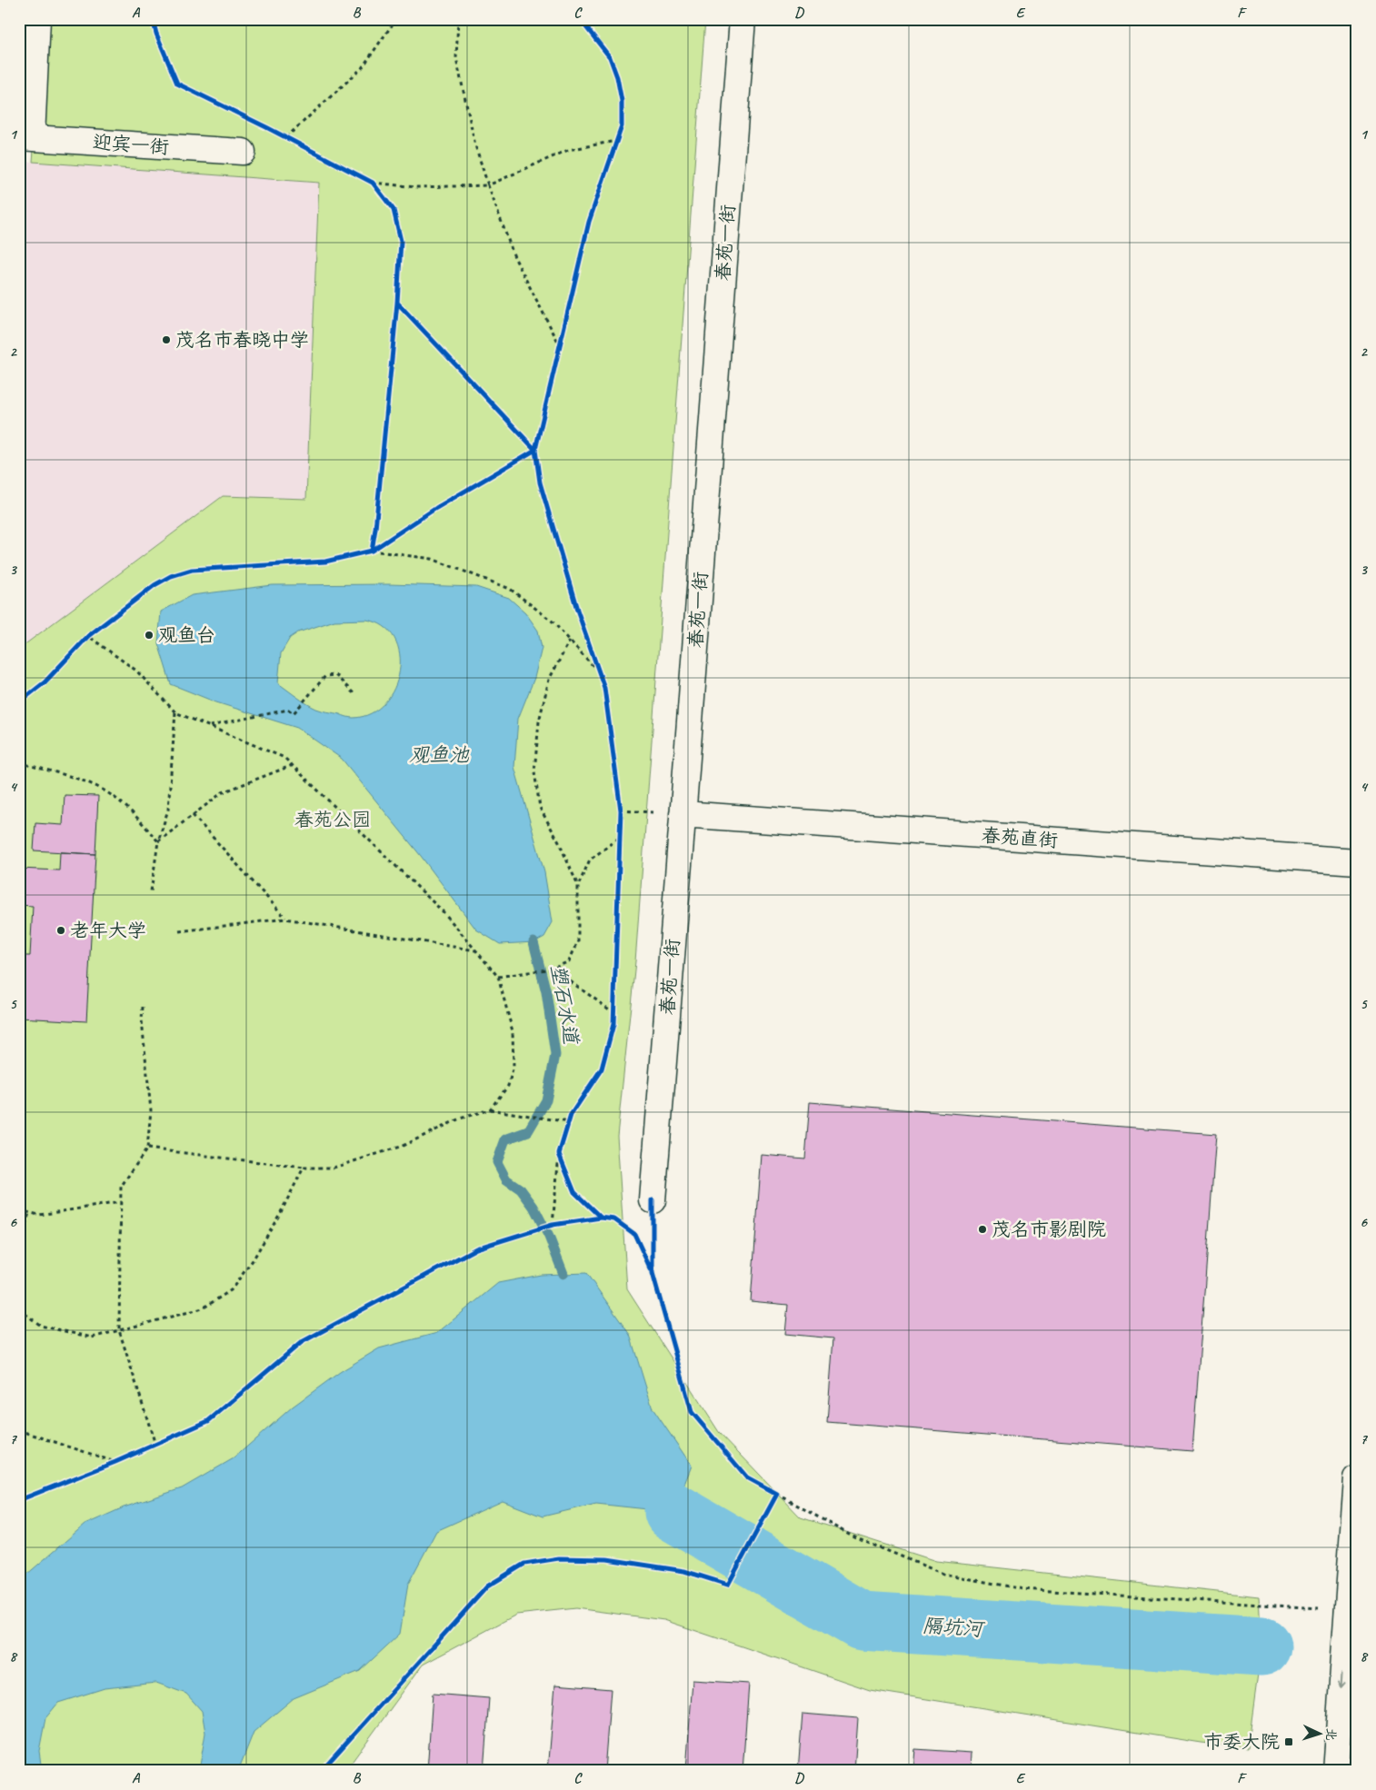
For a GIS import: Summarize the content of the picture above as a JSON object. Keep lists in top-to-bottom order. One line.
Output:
{"streets":{"street":["迎宾一街","春苑一街","春苑直街"]},"crossings":[["春苑一街","春苑直街"]],"water":["观鱼池","塑石水道","隔坑河"],"parks":["春苑公园"],"places":{"other":["茂名市春晓中学","观鱼台","老年大学","茂名市影剧院"],"transit":["市委大院"]},"north":"right","grid":{"columns":["A","B","C","D","E","F"],"rows":["1","2","3","4","5","6","7","8"]}}
